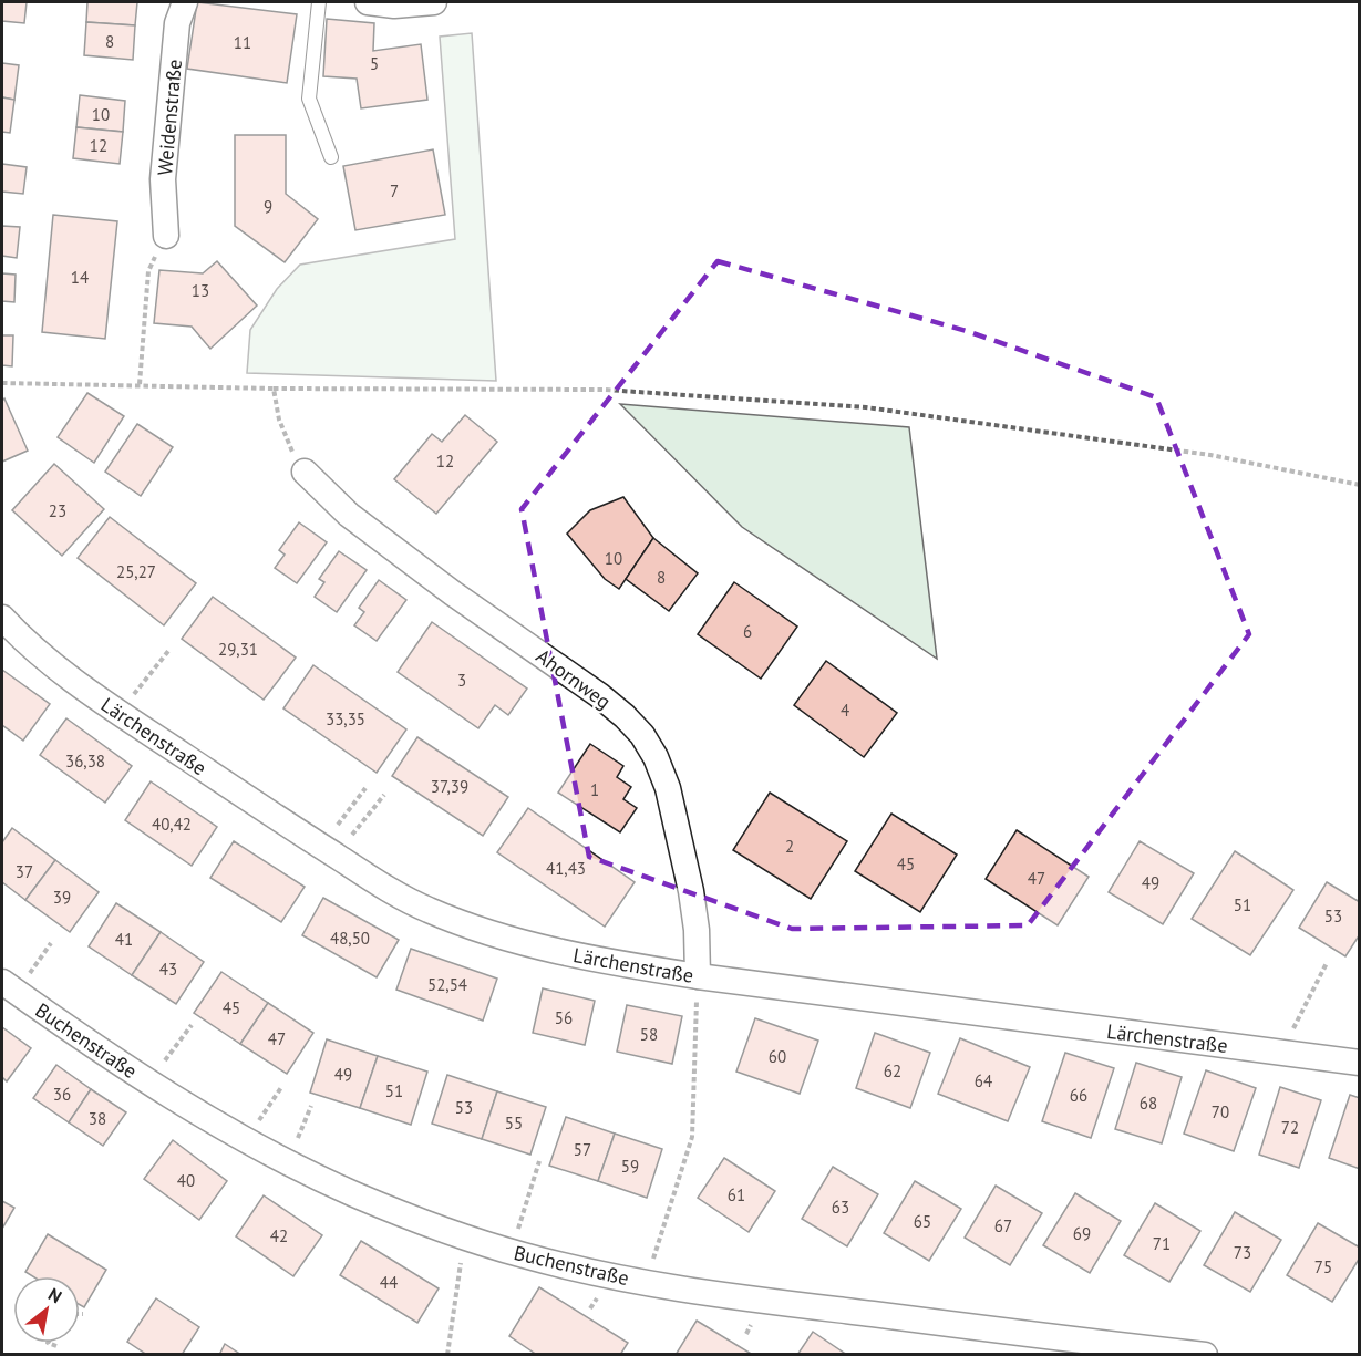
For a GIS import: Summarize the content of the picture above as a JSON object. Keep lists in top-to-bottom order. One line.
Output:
{"streets":{"street":["Weidenstraße","Ahornweg","Lärchenstraße","Buchenstraße"]},"crossings":[["Ahornweg","Lärchenstraße"]],"house_numbers":["8","11","5","10","12","7","9","14","13","12","23","10","25,27","8","6","29,31","3","4","33,35","36,38","37,39","1","40,42","2","45","41,43","37","47","49","39","51","53","48,50","41","43","52,54","45","56","58","47","60","62","49","64","51","36","66","68","53","70","38","55","72","57","59","40","61","63","65","67","69","42","71","73","75","44"],"north":"top right"}
